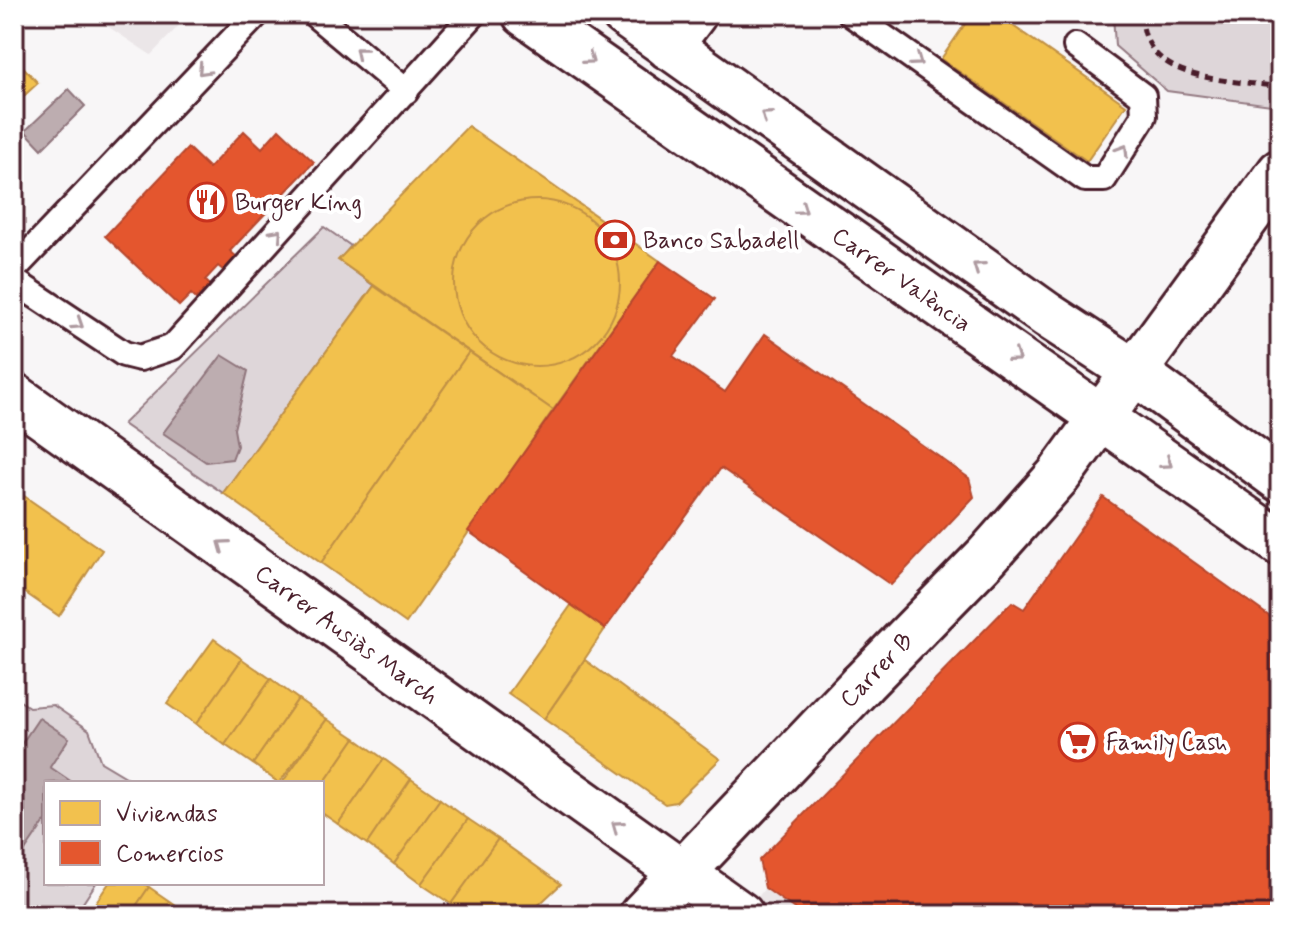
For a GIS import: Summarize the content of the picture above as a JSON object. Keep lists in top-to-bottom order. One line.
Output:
{"streets":{"street":["Carrer València","Carrer Ausiàs March","Carrer B"]},"crossings":[["Carrer València","Carrer B"],["Carrer Ausiàs March","Carrer B"]],"one_way":["Carrer Ausiàs March"],"places":{"restaurant":["Burger King"],"bank":["Banco Sabadell"],"supermarket":["Family Cash"]},"legend":["Viviendas","Comercios"]}
